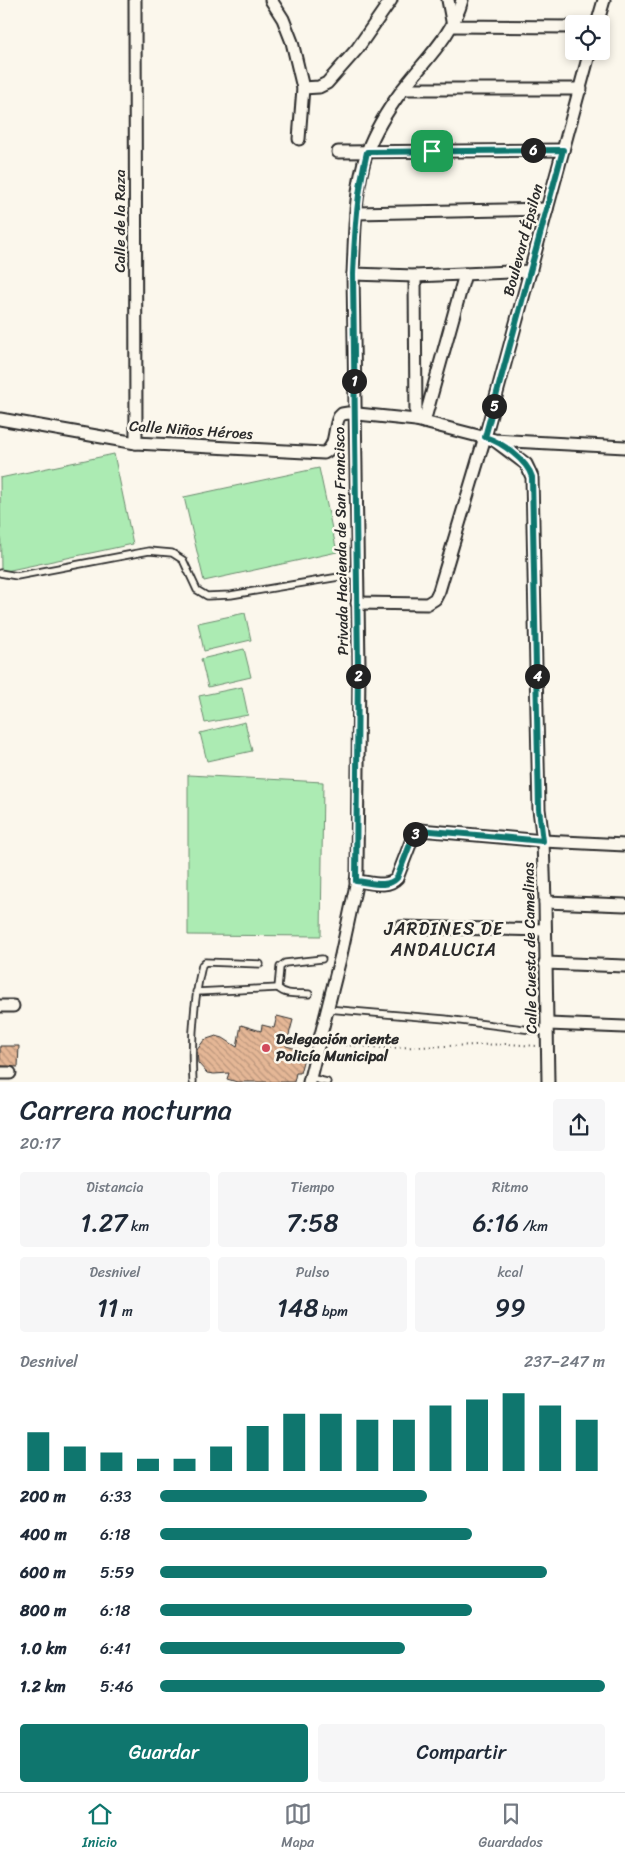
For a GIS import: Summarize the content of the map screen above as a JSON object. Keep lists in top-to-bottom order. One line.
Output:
{"streets":{"street":["Calle de la Raza","Boulevard Épsilon","Calle Niños Héroes","Privada Hacienda de San Francisco","Calle Cuesta de Camelinas"]},"crossings":[["Calle de la Raza","Calle Niños Héroes"],["Boulevard Épsilon","Privada Hacienda de San Francisco"],["Boulevard Épsilon","Calle Cuesta de Camelinas"],["Calle Niños Héroes","Privada Hacienda de San Francisco"]],"districts":["JARDINES DE ANDALUCIA"],"places":["Delegación oriente Policía Municipal"],"page":{"pins":["6","1","5","2","4","3"],"heading":["Carrera nocturna","20:17"],"stats":[["Distancia","1.27 km"],["Tiempo","7:58"],["Ritmo","6:16 /km"],["Desnivel","11 m"],["Pulso","148 bpm"],["kcal","99"]],"chart":["Desnivel","237–247 m"],"list":[{"name":"200 m","note":"6:33"},{"name":"400 m","note":"6:18"},{"name":"600 m","note":"5:59"},{"name":"800 m","note":"6:18"},{"name":"1.0 km","note":"6:41"},{"name":"1.2 km","note":"5:46"}],"buttons":["Guardar","Compartir"],"tabs":["Inicio","Mapa","Guardados"]}}
